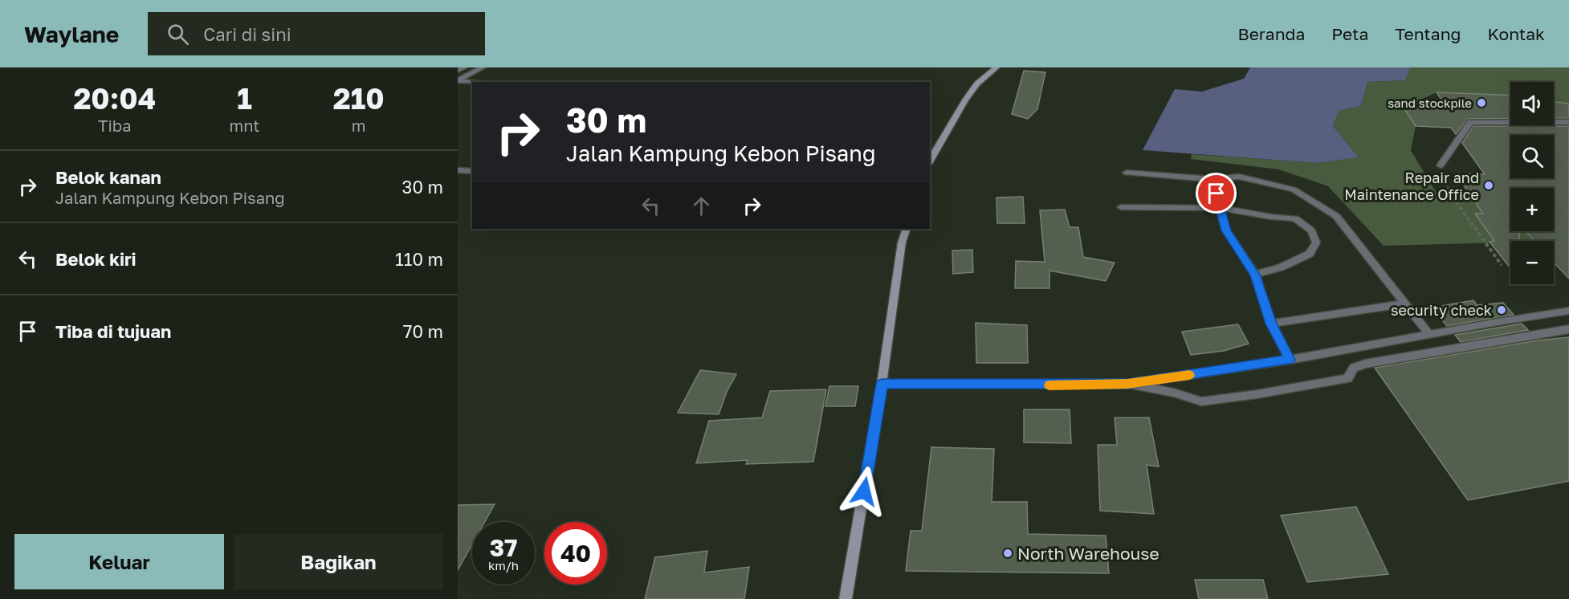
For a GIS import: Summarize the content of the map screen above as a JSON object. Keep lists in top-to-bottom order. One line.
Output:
{"places":["sand stockpile","Repair and Maintenance Office","security check","North Warehouse"],"page":{"header":"Waylane","search":"Cari di sini","nav":["Beranda","Peta","Tentang","Kontak"],"eta":["20:04","Tiba","1","mnt","210","m"],"map_buttons":["+","−"],"turn":["30 m","Jalan Kampung Kebon Pisang"],"list":[{"name":"Belok kanan","note":"Jalan Kampung Kebon Pisang","value":"30 m"},{"name":"Belok kiri","value":"110 m"},{"name":"Tiba di tujuan","value":"70 m"}],"speed":"37 km/h","limit":"40","buttons":["Keluar","Bagikan"]}}
